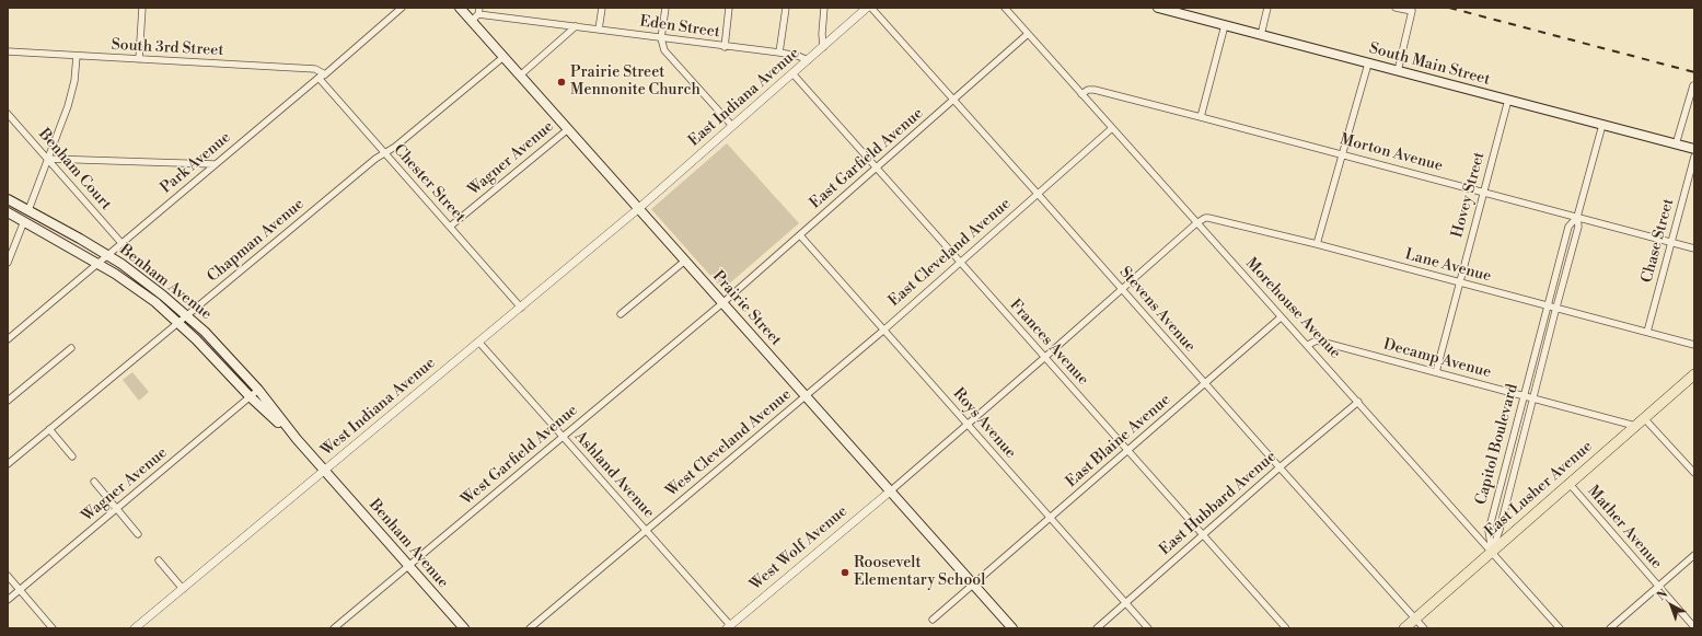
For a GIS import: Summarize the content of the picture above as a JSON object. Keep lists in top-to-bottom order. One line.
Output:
{"streets":{"main road":["South Main Street","Benham Avenue","Prairie Street","East Lusher Avenue"],"street":["Eden Street","South 3rd Street","East Indiana Avenue","Morton Avenue","Wagner Avenue","East Garfield Avenue","Park Avenue","Benham Court","Chester Street","Hovey Street","Chapman Avenue","Chase Street","East Cleveland Avenue","Lane Avenue","Morehouse Avenue","Stevens Avenue","Frances Avenue","Decamp Avenue","West Indiana Avenue","Roys Avenue","East Blaine Avenue","West Cleveland Avenue","Capitol Boulevard","West Garfield Avenue","Ashland Avenue","East Hubbard Avenue","Mather Avenue","West Wolf Avenue"]},"crossings":[["Eden Street","East Indiana Avenue"],["Eden Street","Prairie Street"],["South 3rd Street","Park Avenue"],["South Main Street","Hovey Street"],["South Main Street","Capitol Boulevard"],["East Indiana Avenue","Prairie Street"],["East Indiana Avenue","Frances Avenue"],["East Indiana Avenue","West Indiana Avenue"],["Morton Avenue","Hovey Street"],["Morton Avenue","Chase Street"],["Morton Avenue","Morehouse Avenue"],["Morton Avenue","Capitol Boulevard"],["Wagner Avenue","Chester Street"],["Wagner Avenue","Benham Avenue"],["Wagner Avenue","Prairie Street"],["East Garfield Avenue","Prairie Street"],["East Garfield Avenue","Morehouse Avenue"],["East Garfield Avenue","Stevens Avenue"],["East Garfield Avenue","Frances Avenue"],["East Garfield Avenue","Roys Avenue"],["East Garfield Avenue","West Garfield Avenue"],["Park Avenue","Benham Court"],["Park Avenue","Chester Street"],["Park Avenue","Benham Avenue"],["Chester Street","Chapman Avenue"],["Chester Street","West Indiana Avenue"],["Hovey Street","Lane Avenue"],["Hovey Street","Decamp Avenue"],["Chapman Avenue","Benham Avenue"],["Chapman Avenue","Prairie Street"],["Chase Street","Lane Avenue"],["East Cleveland Avenue","Prairie Street"],["East Cleveland Avenue","Morehouse Avenue"],["East Cleveland Avenue","Stevens Avenue"],["East Cleveland Avenue","Frances Avenue"],["East Cleveland Avenue","Roys Avenue"],["East Cleveland Avenue","West Cleveland Avenue"],["Lane Avenue","Morehouse Avenue"],["Lane Avenue","Capitol Boulevard"],["Benham Avenue","West Indiana Avenue"],["Benham Avenue","West Garfield Avenue"],["Prairie Street","West Indiana Avenue"],["Prairie Street","East Blaine Avenue"],["Prairie Street","West Cleveland Avenue"],["Prairie Street","West Garfield Avenue"],["Prairie Street","West Wolf Avenue"],["Morehouse Avenue","Decamp Avenue"],["Morehouse Avenue","East Blaine Avenue"],["Morehouse Avenue","Capitol Boulevard"],["Morehouse Avenue","East Lusher Avenue"],["Morehouse Avenue","East Hubbard Avenue"],["Stevens Avenue","East Blaine Avenue"],["Stevens Avenue","East Lusher Avenue"],["Stevens Avenue","East Hubbard Avenue"],["Frances Avenue","East Blaine Avenue"],["Frances Avenue","East Hubbard Avenue"],["Decamp Avenue","Capitol Boulevard"],["Decamp Avenue","East Lusher Avenue"],["West Indiana Avenue","Ashland Avenue"],["Roys Avenue","East Blaine Avenue"],["Roys Avenue","East Hubbard Avenue"],["West Cleveland Avenue","Ashland Avenue"],["Capitol Boulevard","East Lusher Avenue"],["West Garfield Avenue","Ashland Avenue"],["Ashland Avenue","West Wolf Avenue"],["East Lusher Avenue","Mather Avenue"]],"places":["Prairie Street Mennonite Church","Roosevelt Elementary School"],"north":"top left"}
